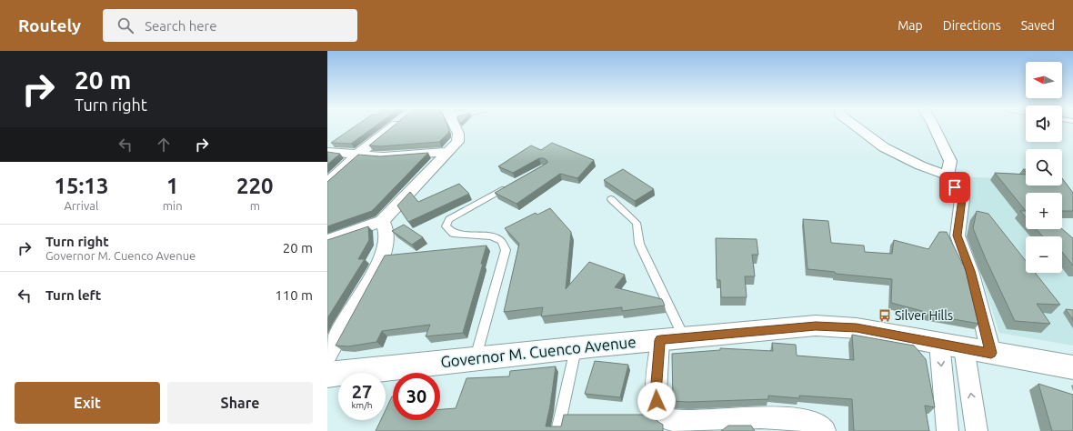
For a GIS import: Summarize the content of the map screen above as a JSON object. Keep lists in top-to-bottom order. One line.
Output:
{"streets":{"main road":["Governor M. Cuenco Avenue"]},"places":{"bus stop":["Silver Hills"]},"north":"left","page":{"header":"Routely","search":"Search here","nav":["Map","Directions","Saved"],"turn":["20 m","Turn right"],"map_buttons":["+","−"],"eta":["15:13","Arrival","1","min","220","m"],"list":[{"name":"Turn right","note":"Governor M. Cuenco Avenue","value":"20 m"},{"name":"Turn left","value":"110 m"}],"speed":"27 km/h","limit":"30","buttons":["Exit","Share"]}}
